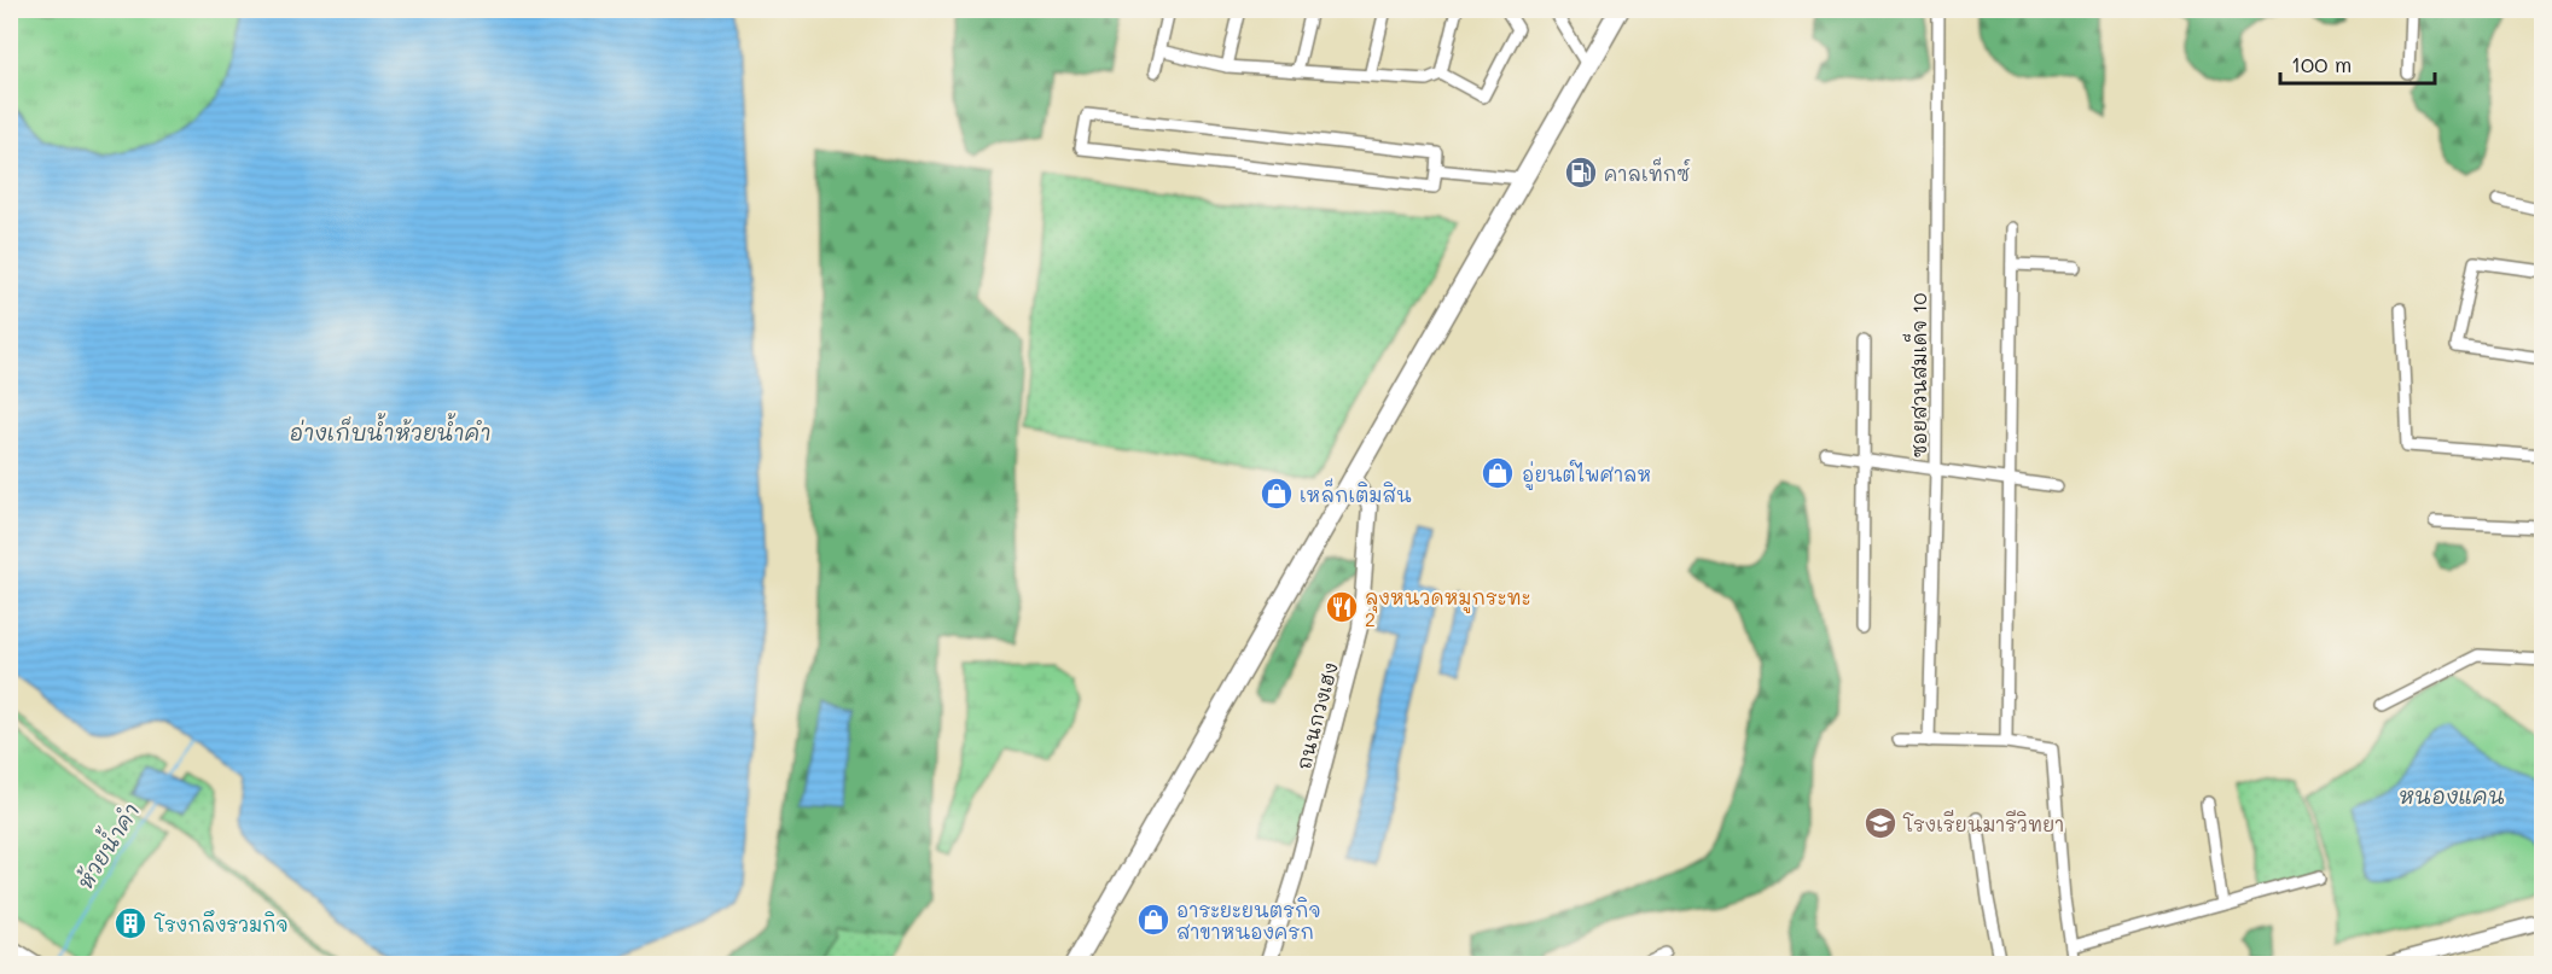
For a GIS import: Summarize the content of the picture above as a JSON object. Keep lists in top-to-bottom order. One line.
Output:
{"streets":{"street":["ซอยสวนสมเด็จ 10","ถนนกวงเฮง"]},"water":["อ่างเก็บน้ำห้วยน้ำคำ","หนองแคน","ห้วยน้ำคำ"],"places":{"fuel station":["คาลเท็กซ์"],"shop":["อู่ยนต์ไพศาลห","เหล็กเติมสิน","อาระยะยนตรกิจ สาขาหนองครก"],"restaurant":["ลุงหนวดหมูกระทะ 2"],"school or university":["โรงเรียนมารีวิทยา"],"building":["โรงกลึงรวมกิจ"]},"scale_bar":"100 m"}
